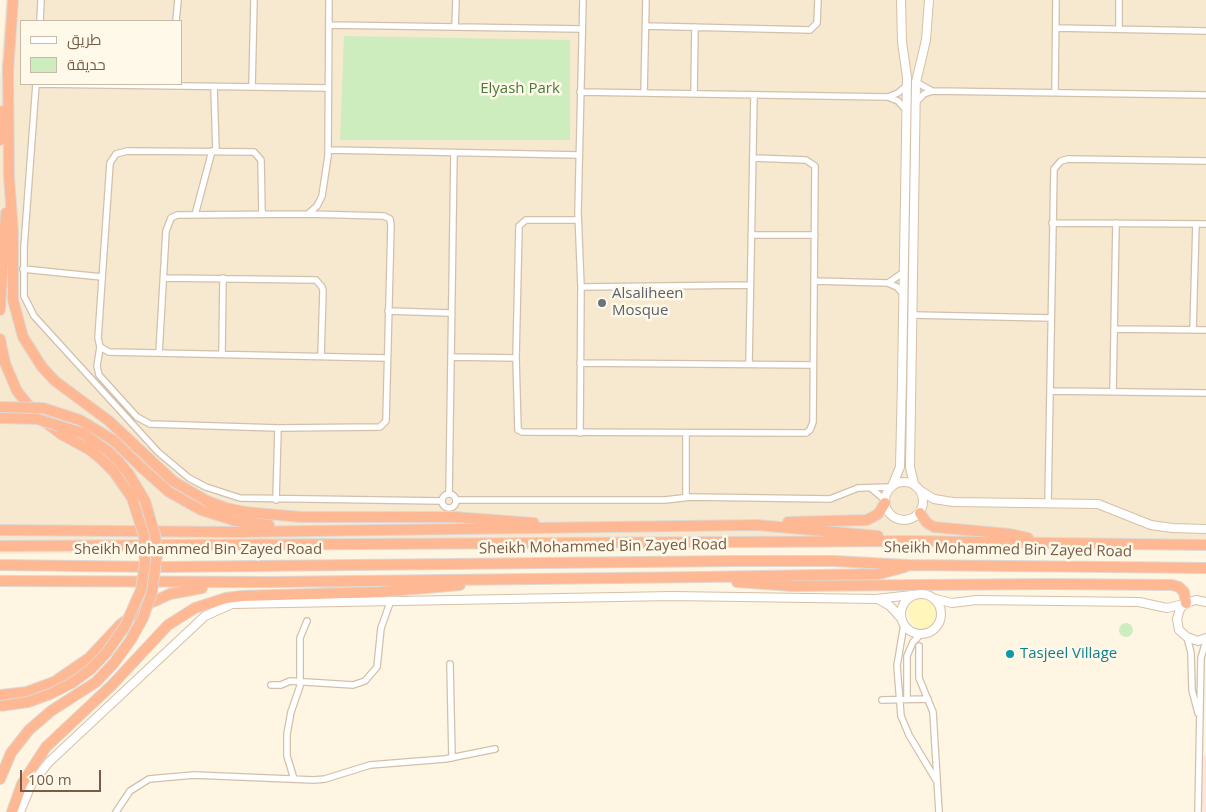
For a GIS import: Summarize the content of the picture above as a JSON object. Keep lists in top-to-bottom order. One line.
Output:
{"streets":{"highway":["Sheikh Mohammed Bin Zayed Road"]},"parks":["Elyash Park"],"places":["Alsaliheen Mosque","Tasjeel Village"],"legend":["طريق","حديقة"],"scale_bar":"100 m"}
